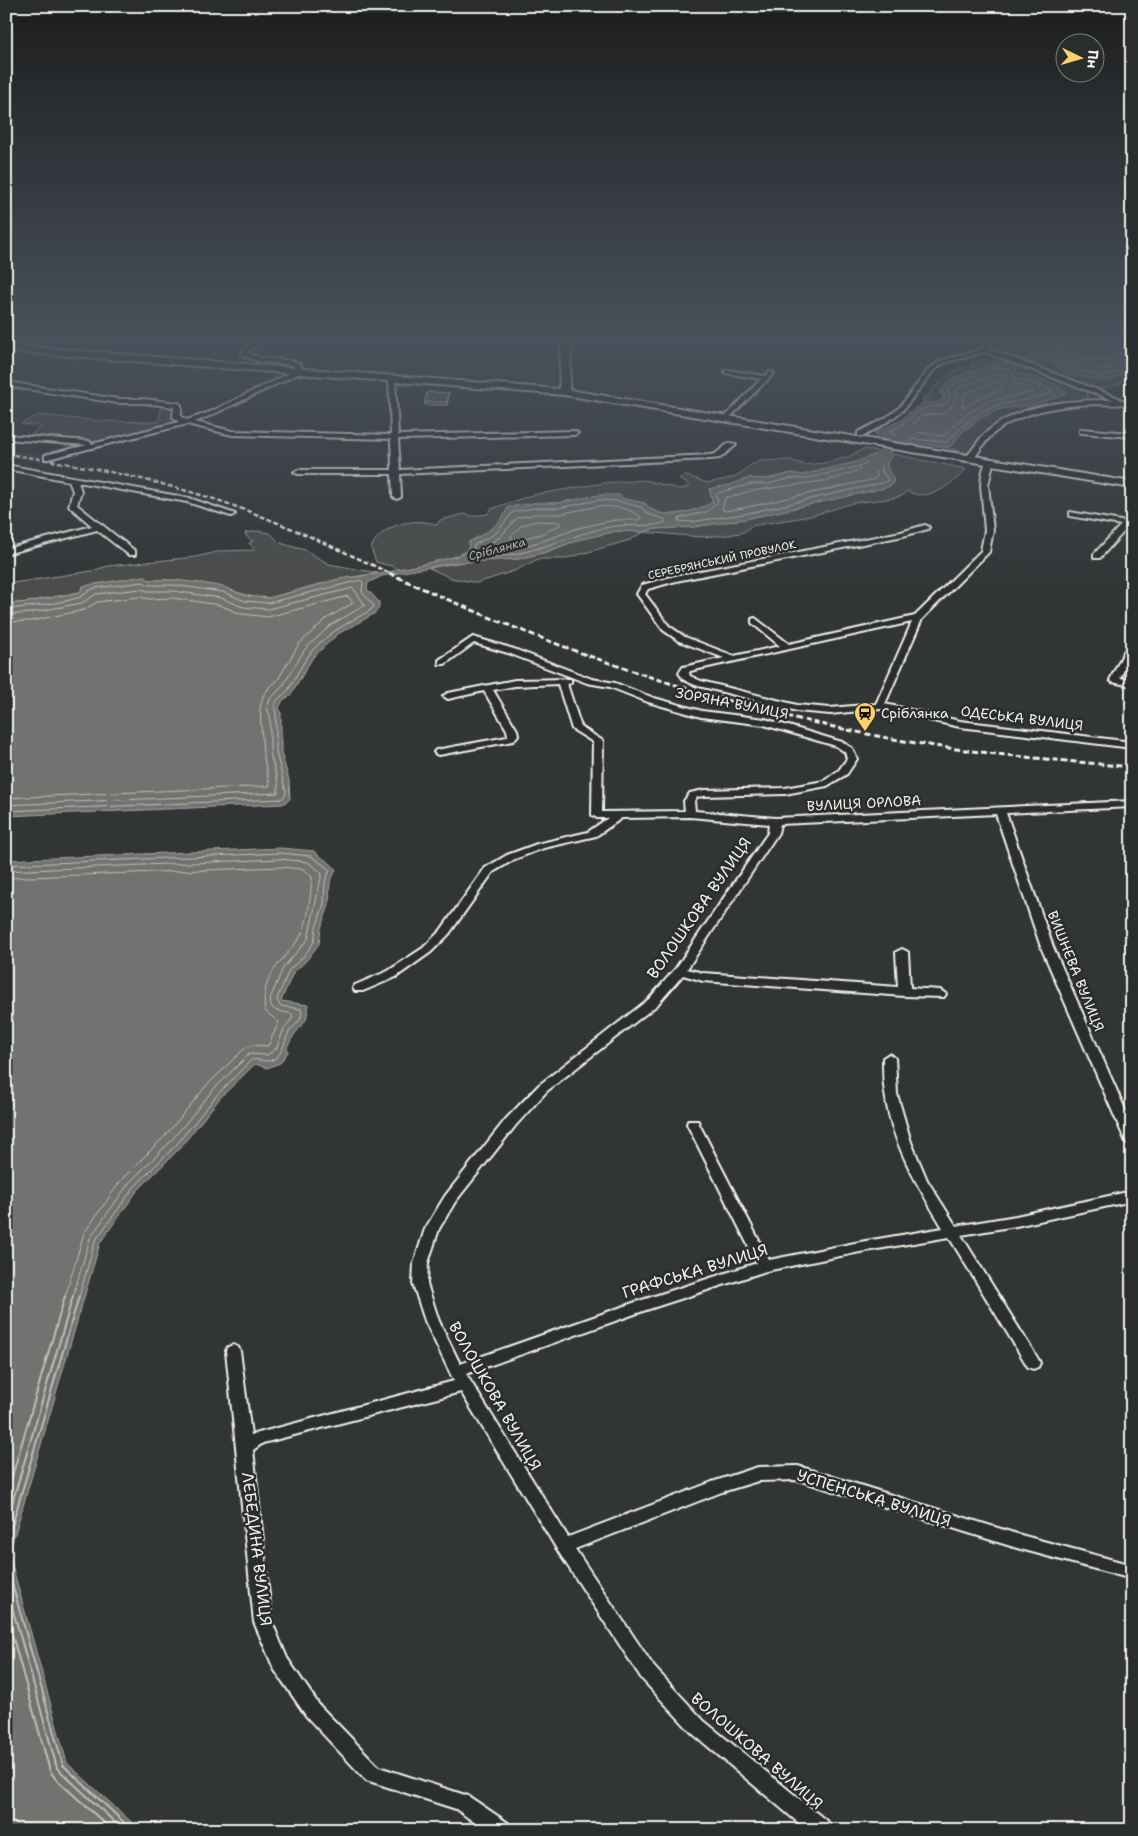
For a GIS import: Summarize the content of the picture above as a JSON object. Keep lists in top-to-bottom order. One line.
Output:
{"streets":{"street":["СЕРЕБРЯНСЬКИЙ ПРОВУЛОК","ЗОРЯНА ВУЛИЦЯ","ОДЕСЬКА ВУЛИЦЯ","ВУЛИЦЯ ОРЛОВА","ВОЛОШКОВА ВУЛИЦЯ","ВИШНЕВА ВУЛИЦЯ","ГРАФСЬКА ВУЛИЦЯ","УСПЕНСЬКА ВУЛИЦЯ","ЛЕБЕДИНА ВУЛИЦЯ"]},"crossings":[["СЕРЕБРЯНСЬКИЙ ПРОВУЛОК","ОДЕСЬКА ВУЛИЦЯ"],["ЗОРЯНА ВУЛИЦЯ","ВУЛИЦЯ ОРЛОВА"],["ВУЛИЦЯ ОРЛОВА","ВОЛОШКОВА ВУЛИЦЯ"],["ВУЛИЦЯ ОРЛОВА","ВИШНЕВА ВУЛИЦЯ"],["ВОЛОШКОВА ВУЛИЦЯ","ГРАФСЬКА ВУЛИЦЯ"],["ВОЛОШКОВА ВУЛИЦЯ","УСПЕНСЬКА ВУЛИЦЯ"]],"water":["Сріблянка"],"places":{"station":["Сріблянка"]},"north":"right"}
